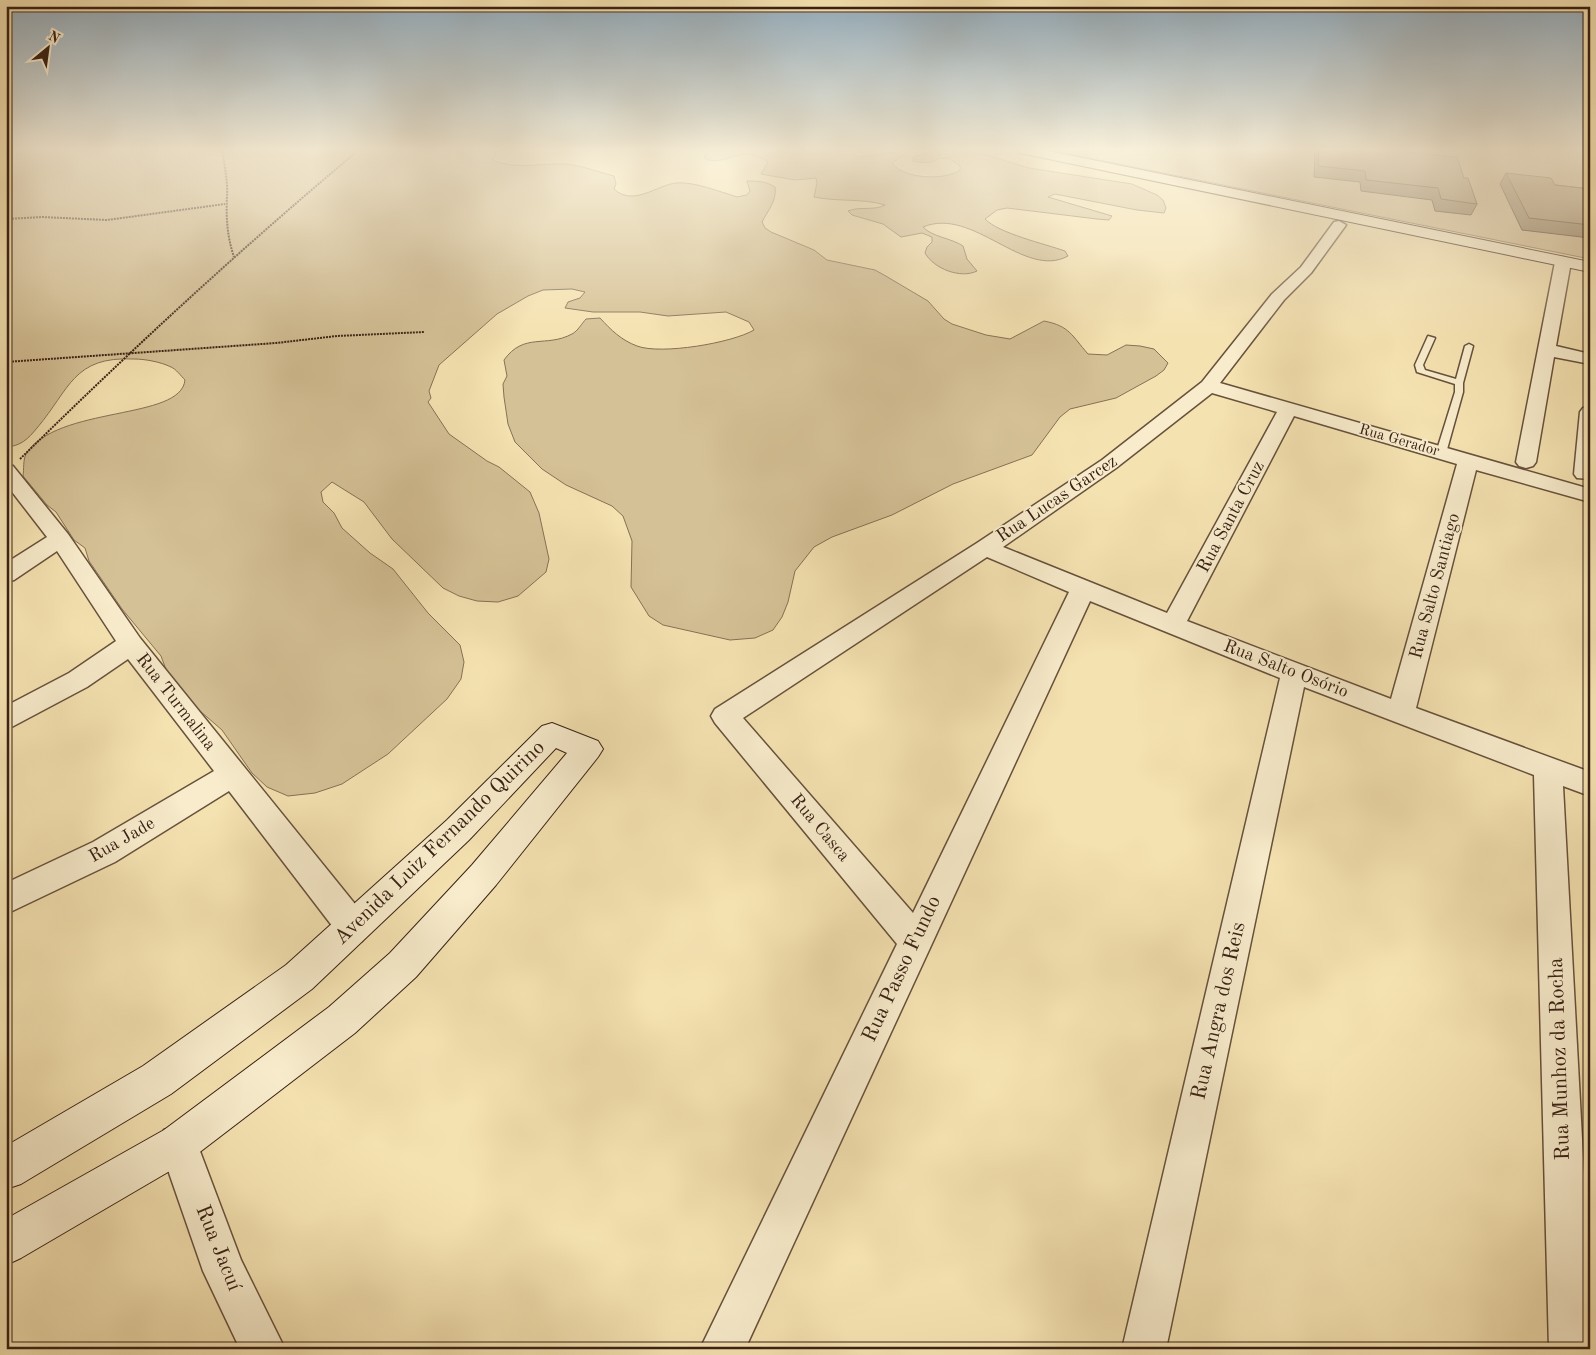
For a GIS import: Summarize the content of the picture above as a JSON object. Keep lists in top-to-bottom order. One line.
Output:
{"streets":{"main road":["Avenida Luiz Fernando Quirino"],"street":["Rua Gerador","Rua Lucas Garcez","Rua Santa Cruz","Rua Salto Santiago","Rua Salto Osório","Rua Turmalina","Rua Casca","Rua Jade","Rua Passo Fundo","Rua Angra dos Reis","Rua Munhoz da Rocha","Rua Jacuí"]},"crossings":[["Rua Gerador","Rua Lucas Garcez"],["Rua Gerador","Rua Santa Cruz"],["Rua Gerador","Rua Salto Santiago"],["Rua Lucas Garcez","Rua Salto Osório"],["Rua Lucas Garcez","Rua Casca"],["Rua Santa Cruz","Rua Salto Osório"],["Rua Salto Santiago","Rua Salto Osório"],["Rua Salto Osório","Rua Passo Fundo"],["Rua Salto Osório","Rua Angra dos Reis"],["Rua Salto Osório","Rua Munhoz da Rocha"],["Rua Turmalina","Rua Jade"],["Rua Turmalina","Avenida Luiz Fernando Quirino"],["Rua Casca","Rua Passo Fundo"],["Avenida Luiz Fernando Quirino","Rua Jacuí"]],"north":"top right"}
